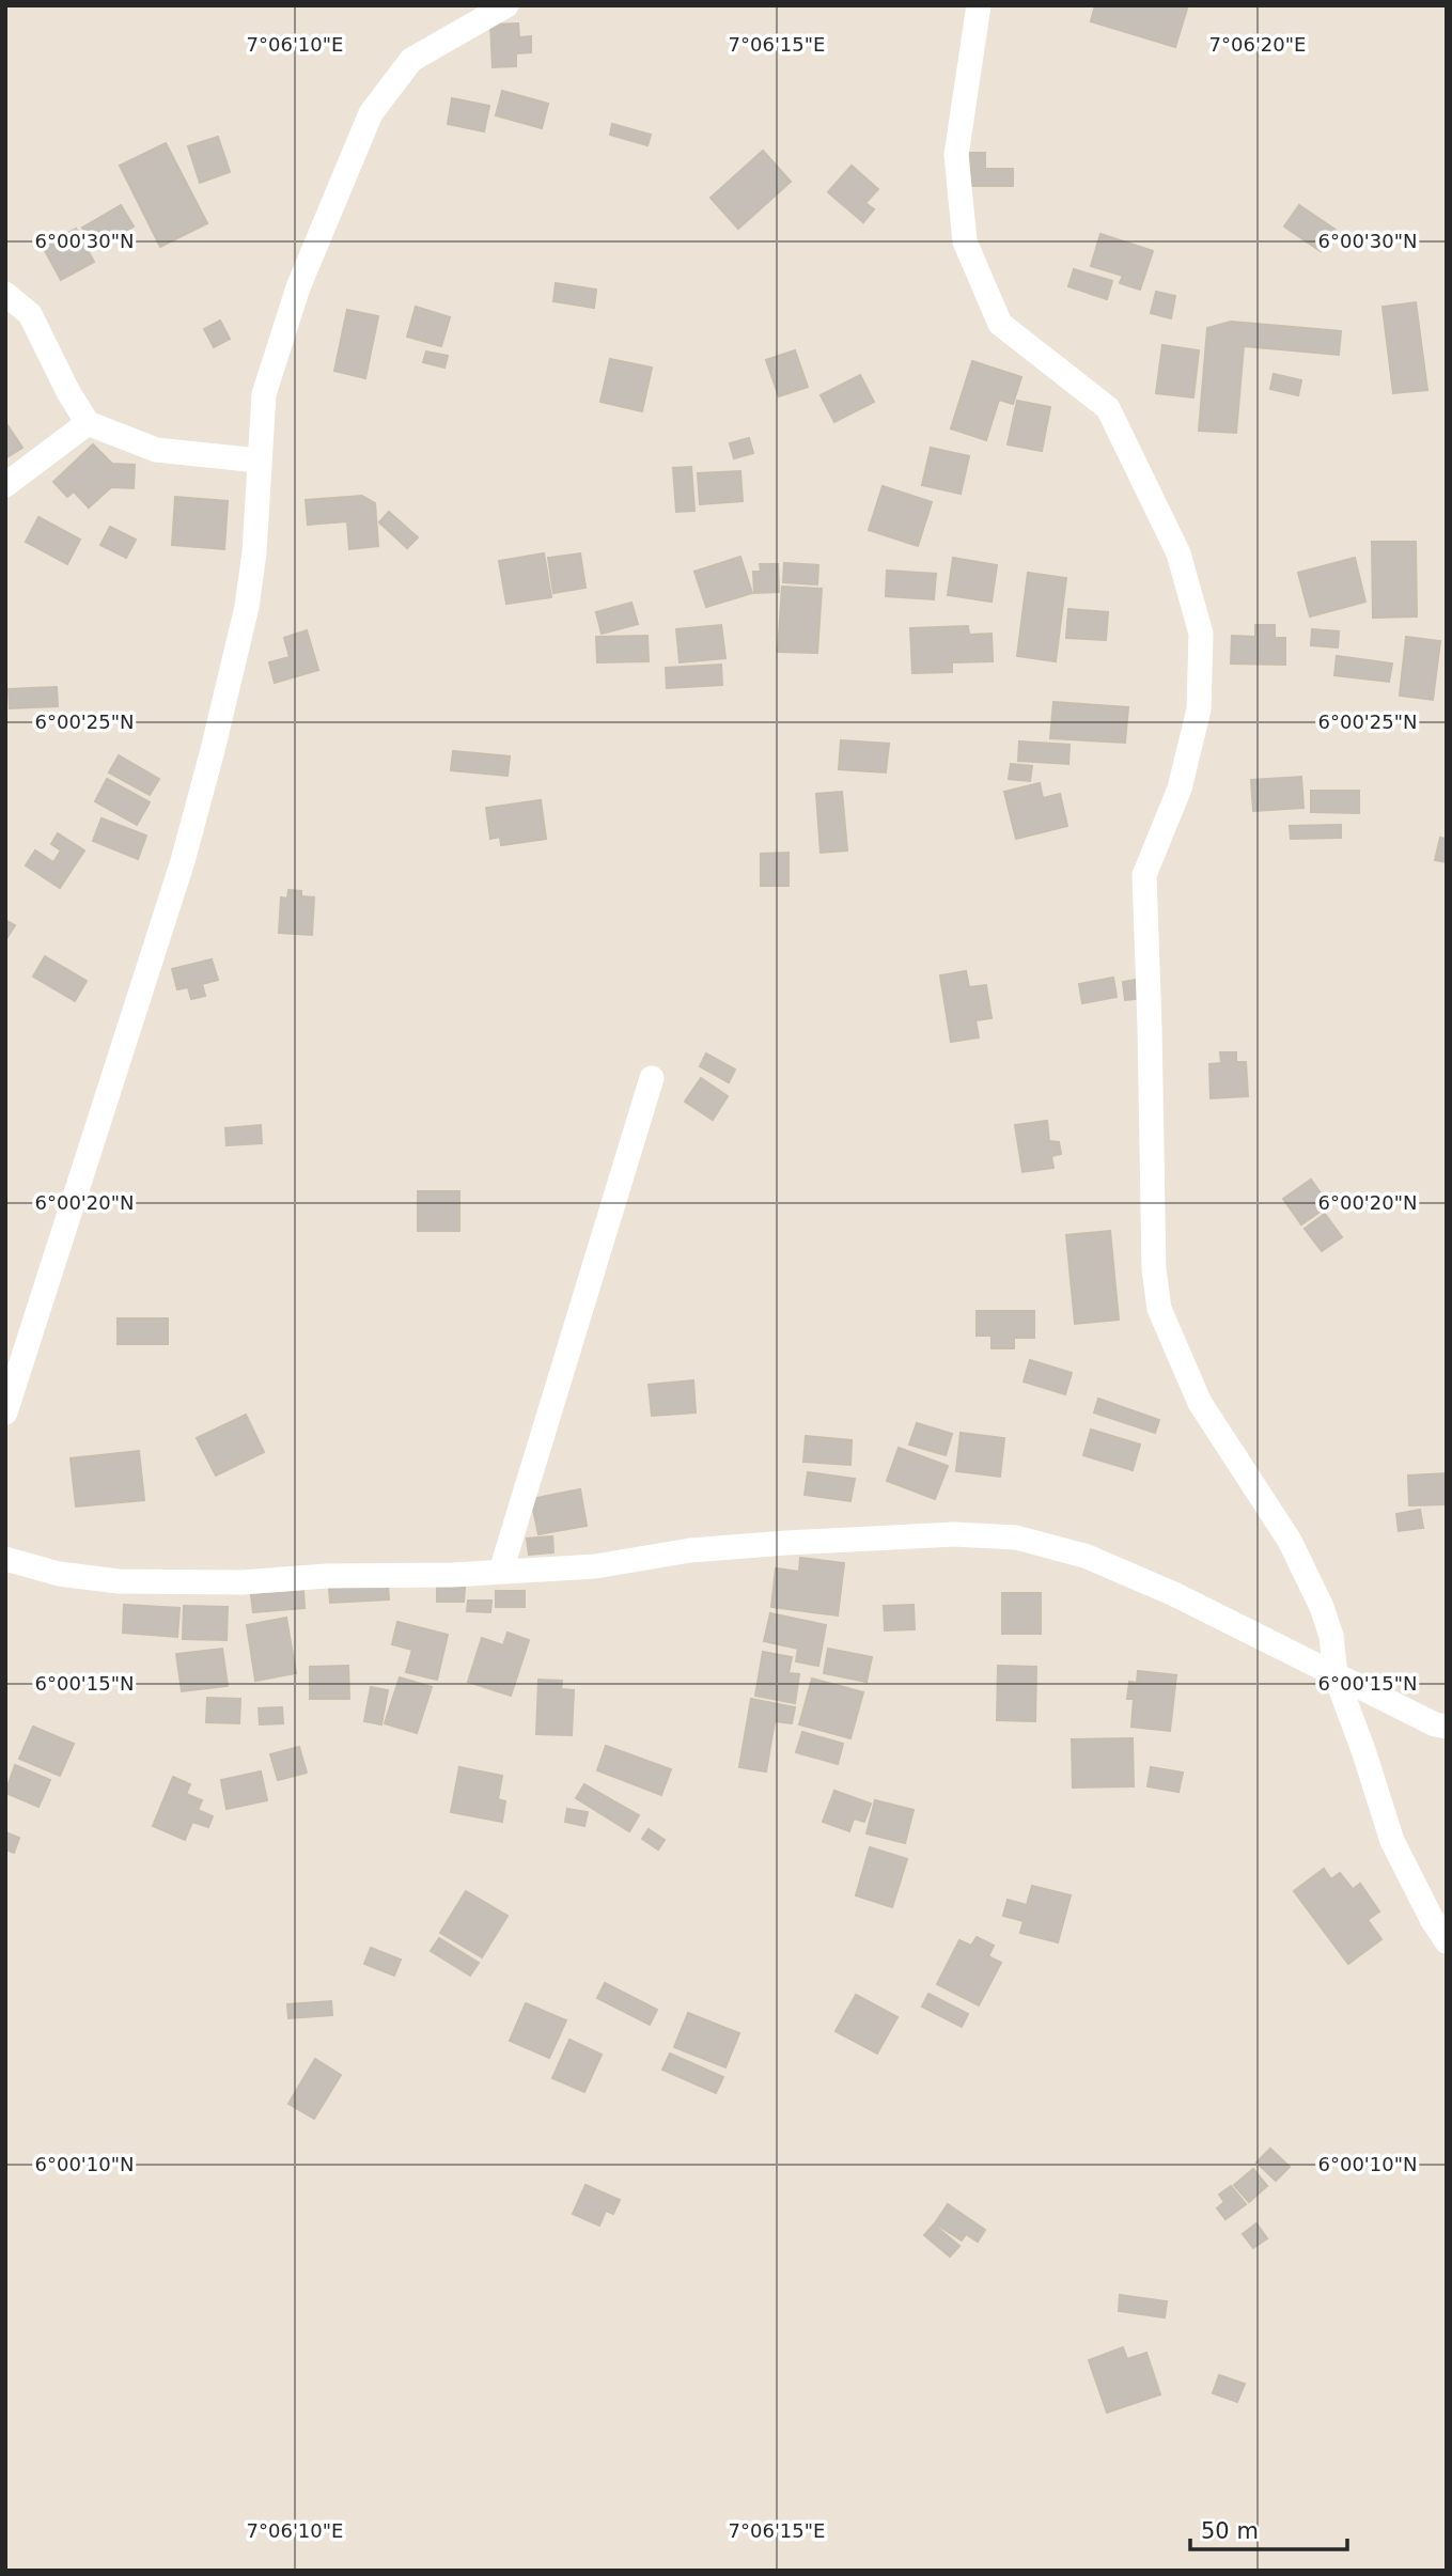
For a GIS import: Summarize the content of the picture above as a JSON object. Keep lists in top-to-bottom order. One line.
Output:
{"scale_bar":"50 m","coordinates":["7°06'10\"E","7°06'15\"E","7°06'20\"E","6°00'30\"N","6°00'25\"N","6°00'20\"N","6°00'15\"N","6°00'10\"N"]}
